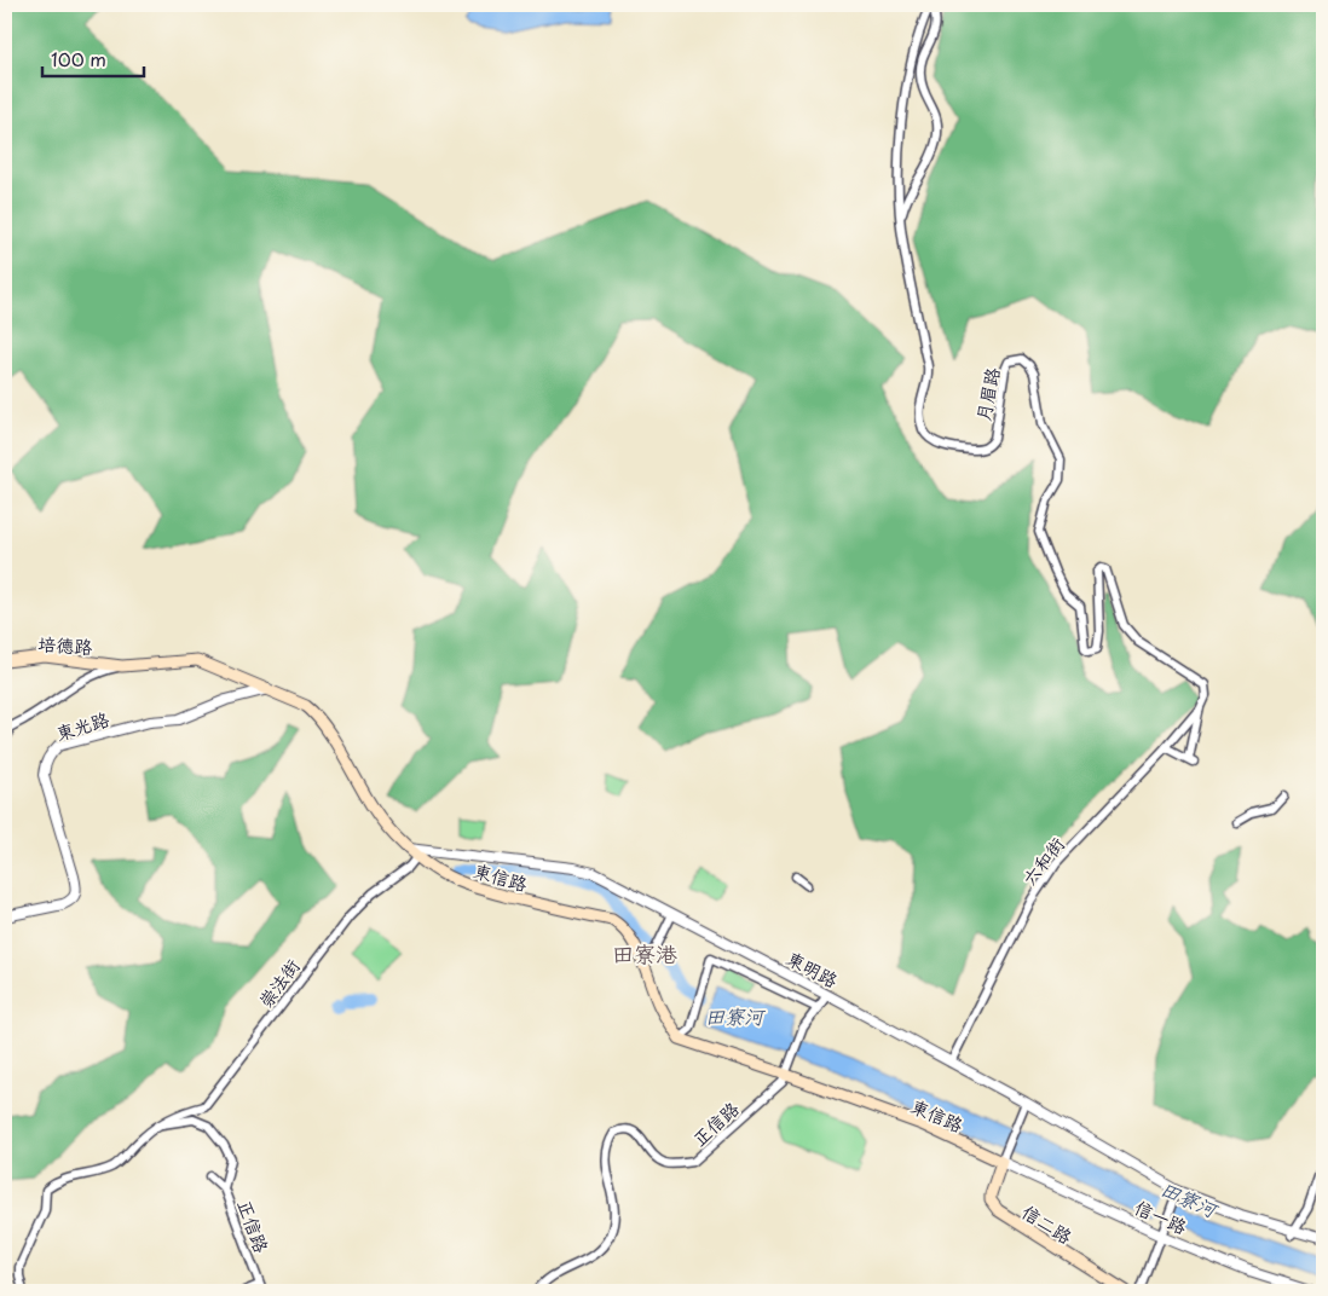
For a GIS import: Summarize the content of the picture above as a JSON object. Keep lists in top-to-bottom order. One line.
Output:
{"streets":{"main road":["培德路","東信路","信二路"],"street":["月眉路","東光路","六和街","東明路","崇法街","正信路","信一路"]},"crossings":[["月眉路","六和街"],["培德路","東信路"],["東光路","東信路"],["六和街","東明路"],["東信路","東明路"],["東信路","崇法街"],["東信路","正信路"],["東信路","信一路"],["東信路","信二路"],["東明路","崇法街"],["信一路","信二路"]],"districts":["田寮港"],"water":["田寮河"],"scale_bar":"100 m"}
